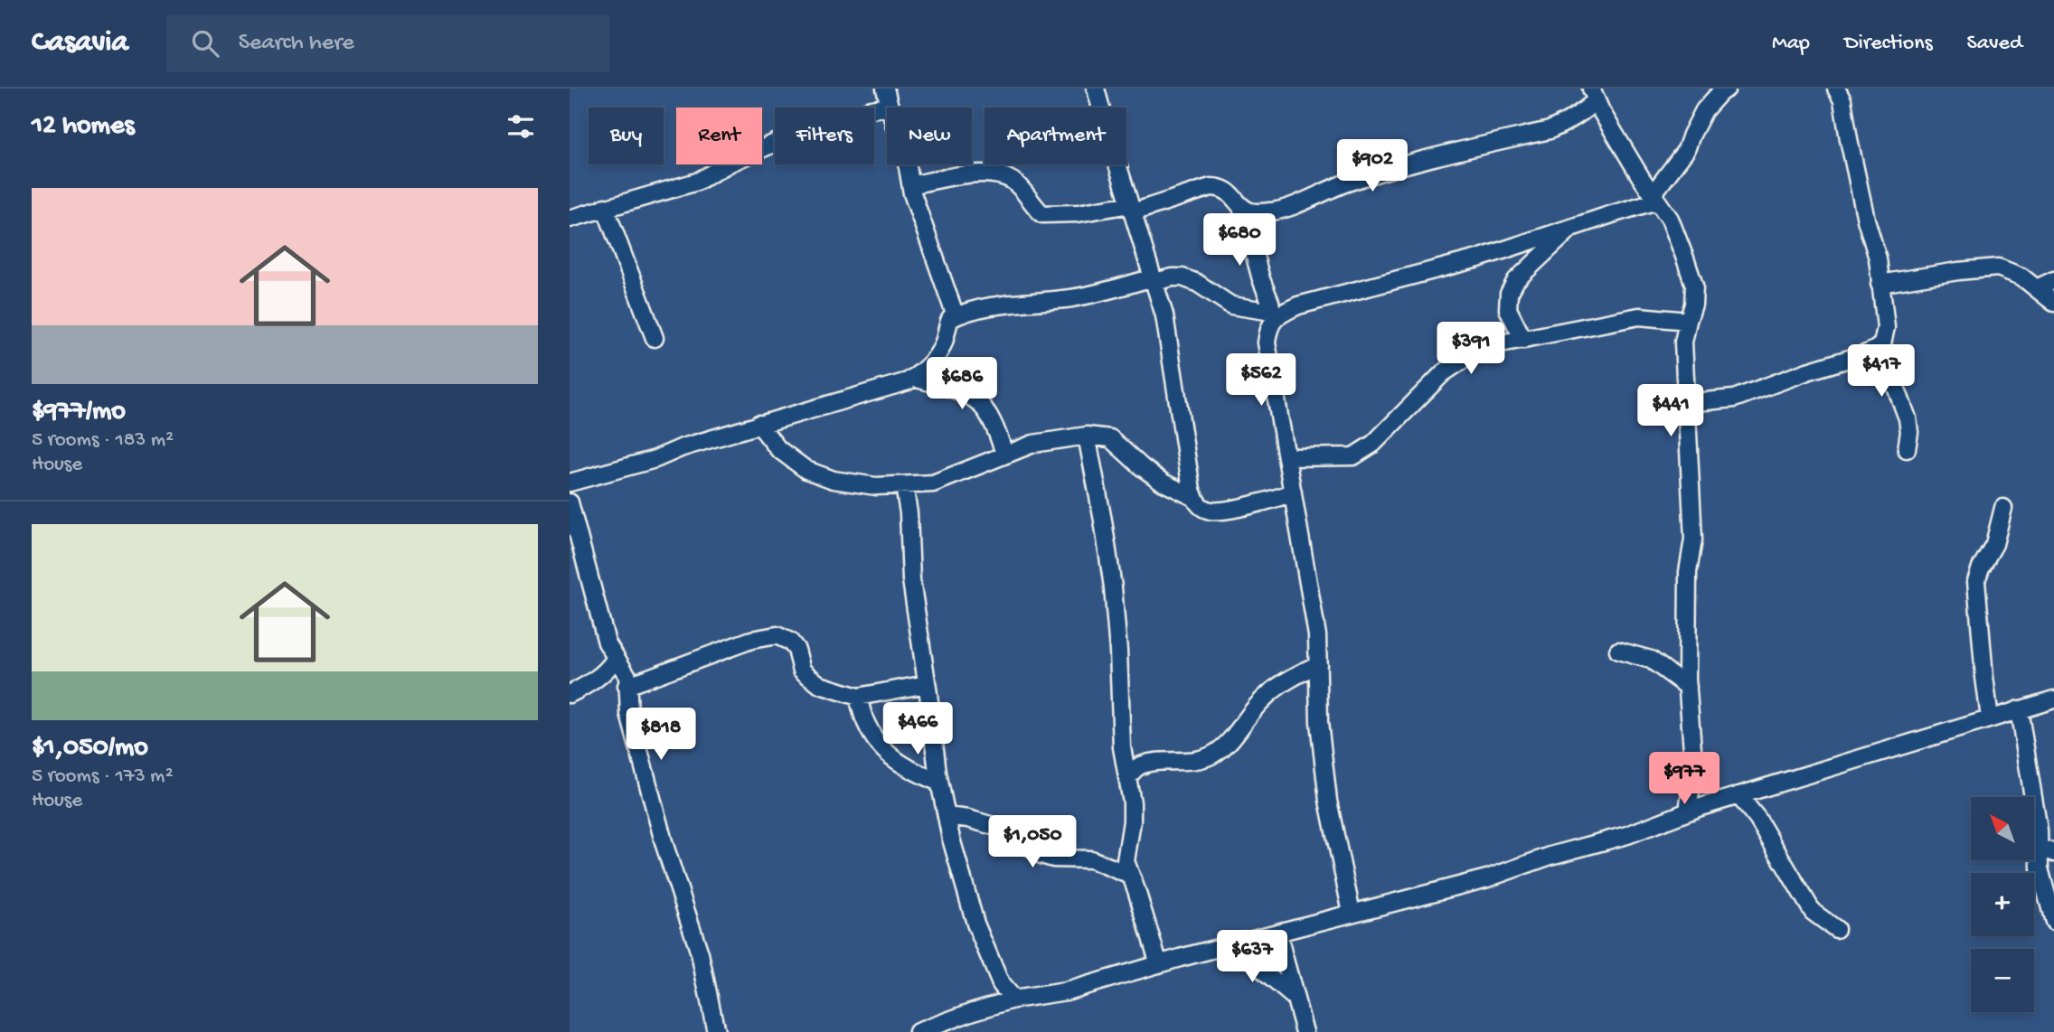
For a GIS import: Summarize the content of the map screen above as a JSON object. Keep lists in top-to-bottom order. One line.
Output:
{"north":"top left","page":{"header":"Casavia","search":"Search here","nav":["Map","Directions","Saved"],"heading":"12 homes","chip":["Buy","Rent","Filters","New","Apartment"],"price":["$902","$680","$391","$417","$562","$686","$441","$466","$818","$977","$1,050","$637"],"list":[{"name":"$977/mo","note":"5 rooms · 183 m² · House"},{"name":"$1,050/mo","note":"5 rooms · 173 m² · House"}],"map_buttons":["+","−"]}}
